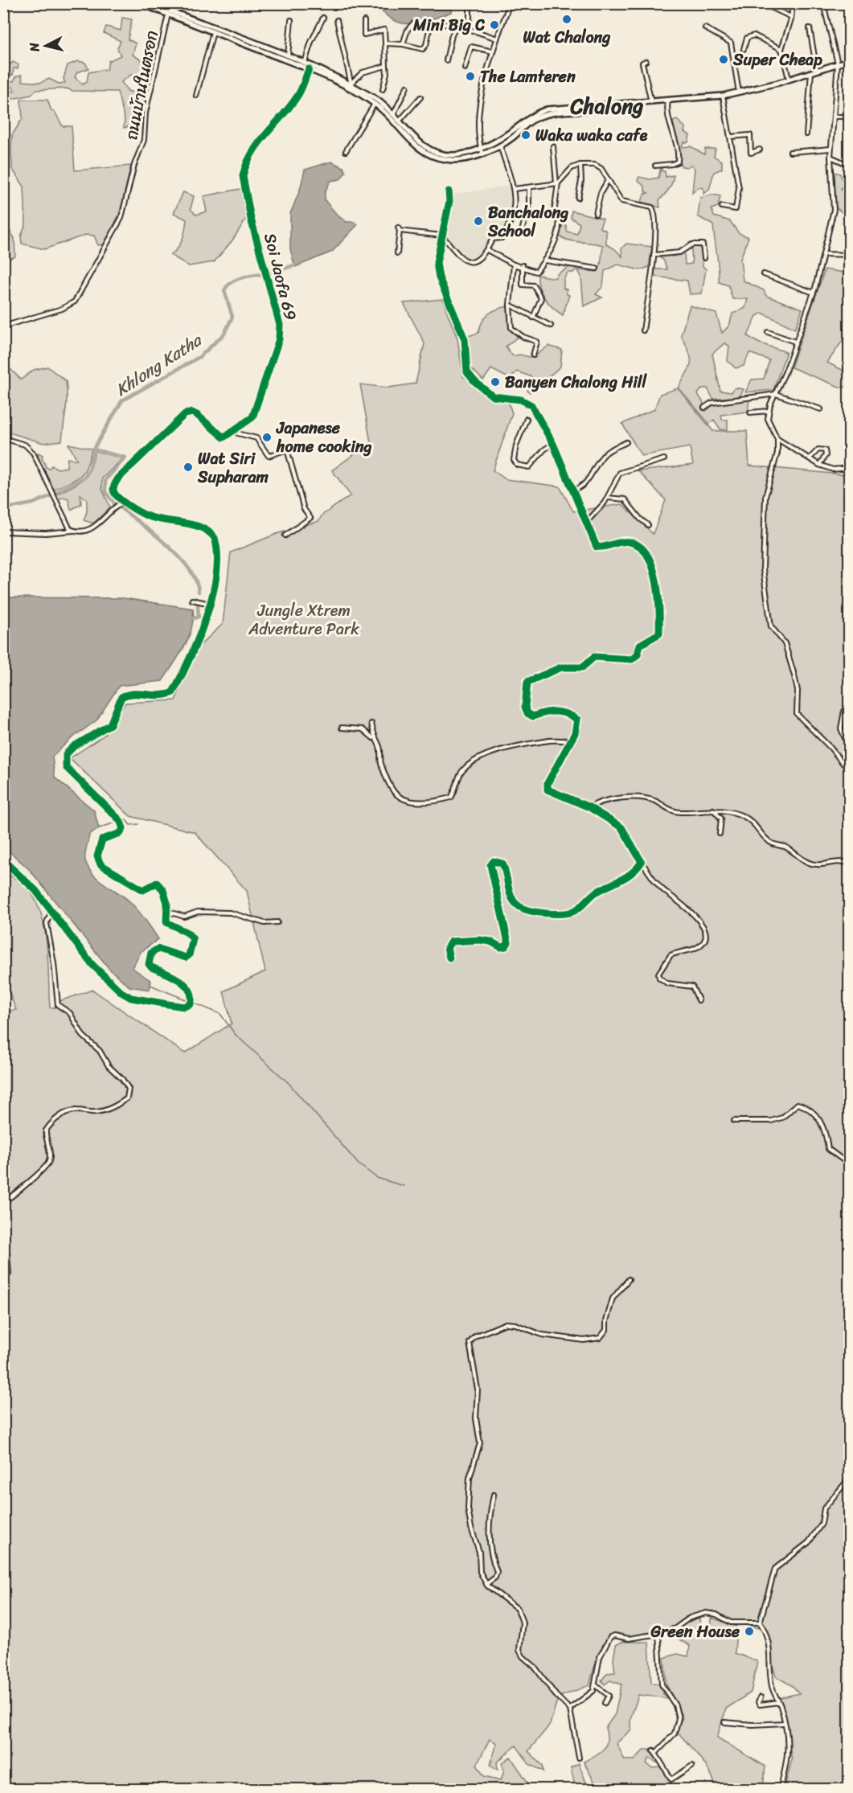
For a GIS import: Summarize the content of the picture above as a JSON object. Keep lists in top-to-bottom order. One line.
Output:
{"streets":{"street":["ถนนบ้านในตรอก","Soi Jaofa 69"]},"districts":["Chalong"],"water":["Khlong Katha"],"parks":["Jungle Xtrem Adventure Park"],"places":["Wat Chalong","Mini Big C","Super Cheap","The Lamteren","Waka waka cafe","Banchalong School","Banyen Chalong Hill","Japanese home cooking","Wat Siri Supharam","Green House"],"north":"left"}
